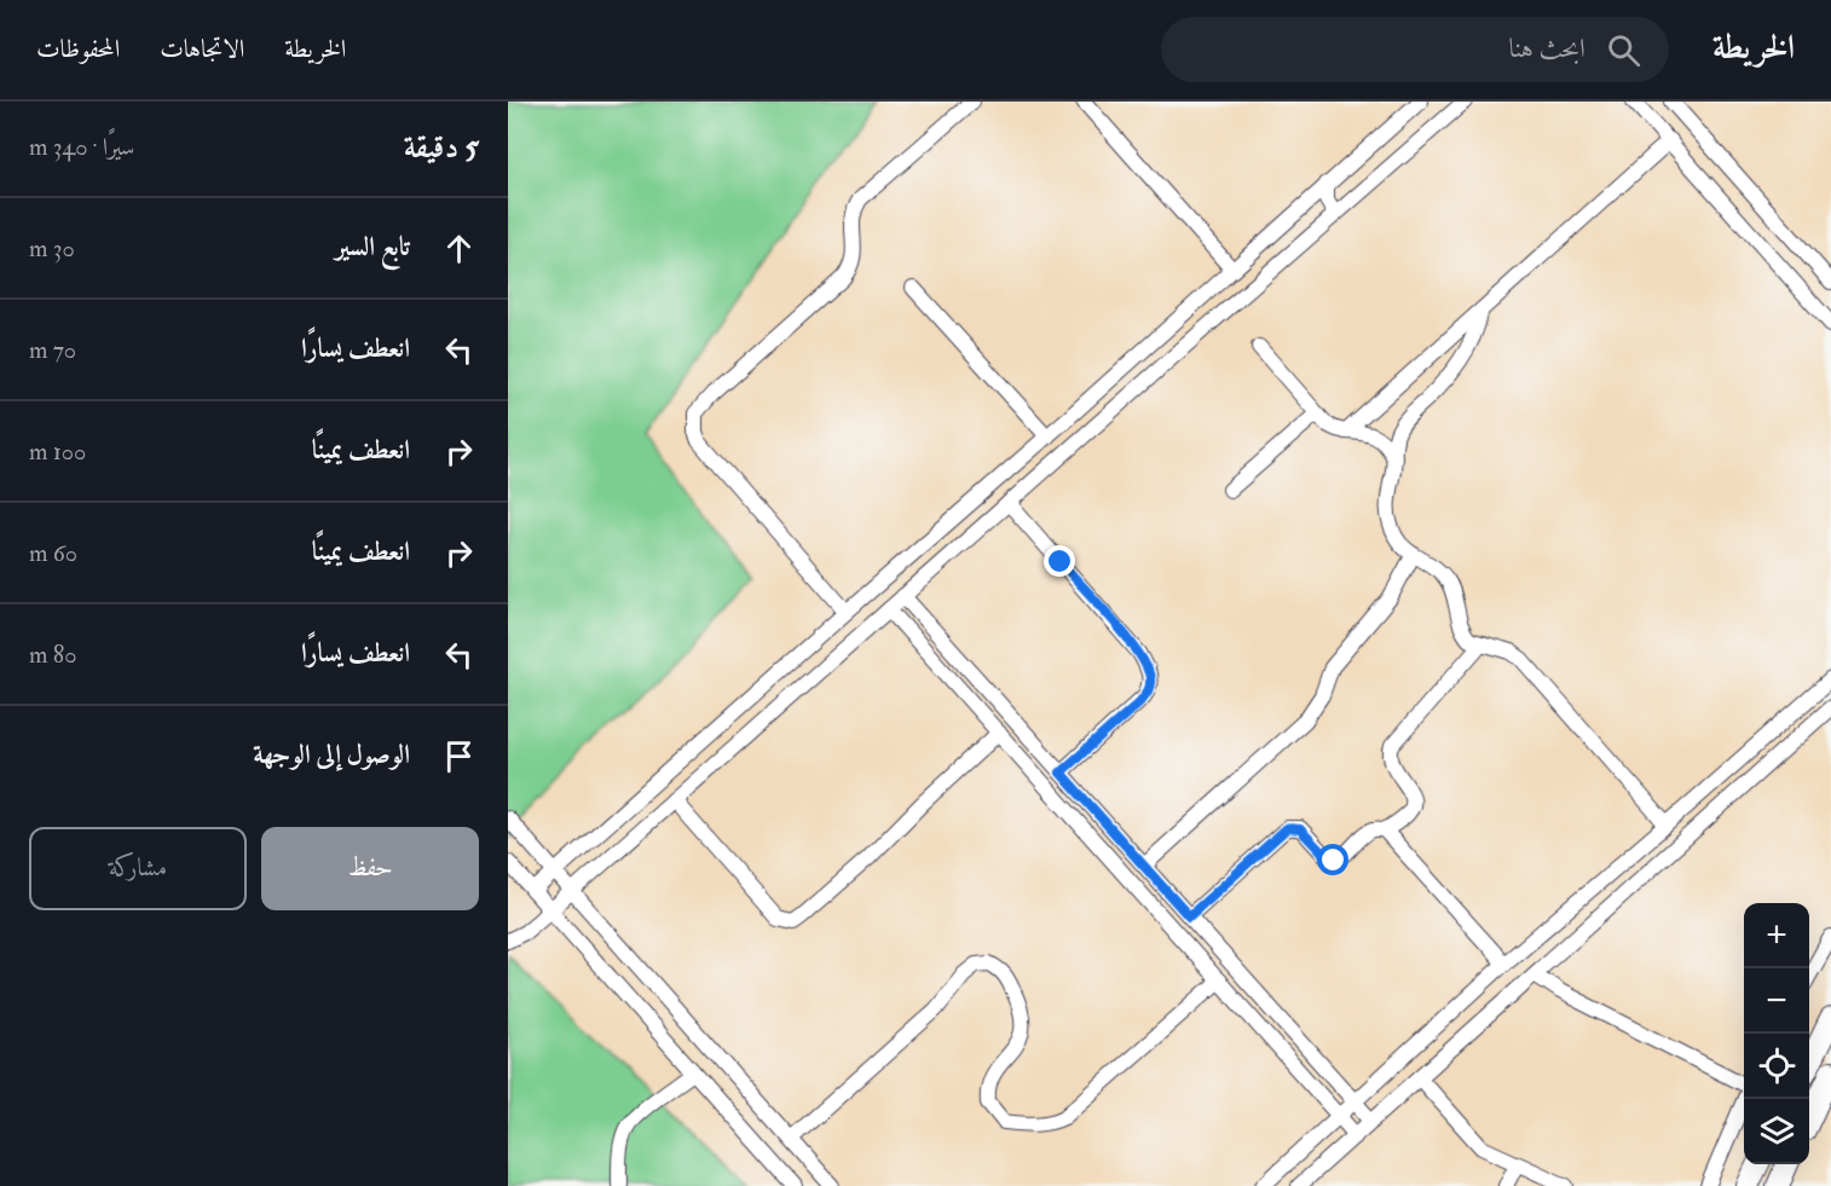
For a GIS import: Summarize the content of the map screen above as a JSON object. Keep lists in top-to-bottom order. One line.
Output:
{"page":{"header":"الخريطة","search":"ابحث هنا","nav":["الخريطة","الاتجاهات","المحفوظات"],"heading":["5 دقيقة","سيرًا · 340 m"],"list":[["تابع السير","30 m"],["انعطف يسارًا","70 m"],["انعطف يمينًا","100 m"],["انعطف يمينًا","60 m"],["انعطف يسارًا","80 m"],"الوصول إلى الوجهة"],"buttons":["حفظ","مشاركة"],"map_buttons":["+","−"]}}
